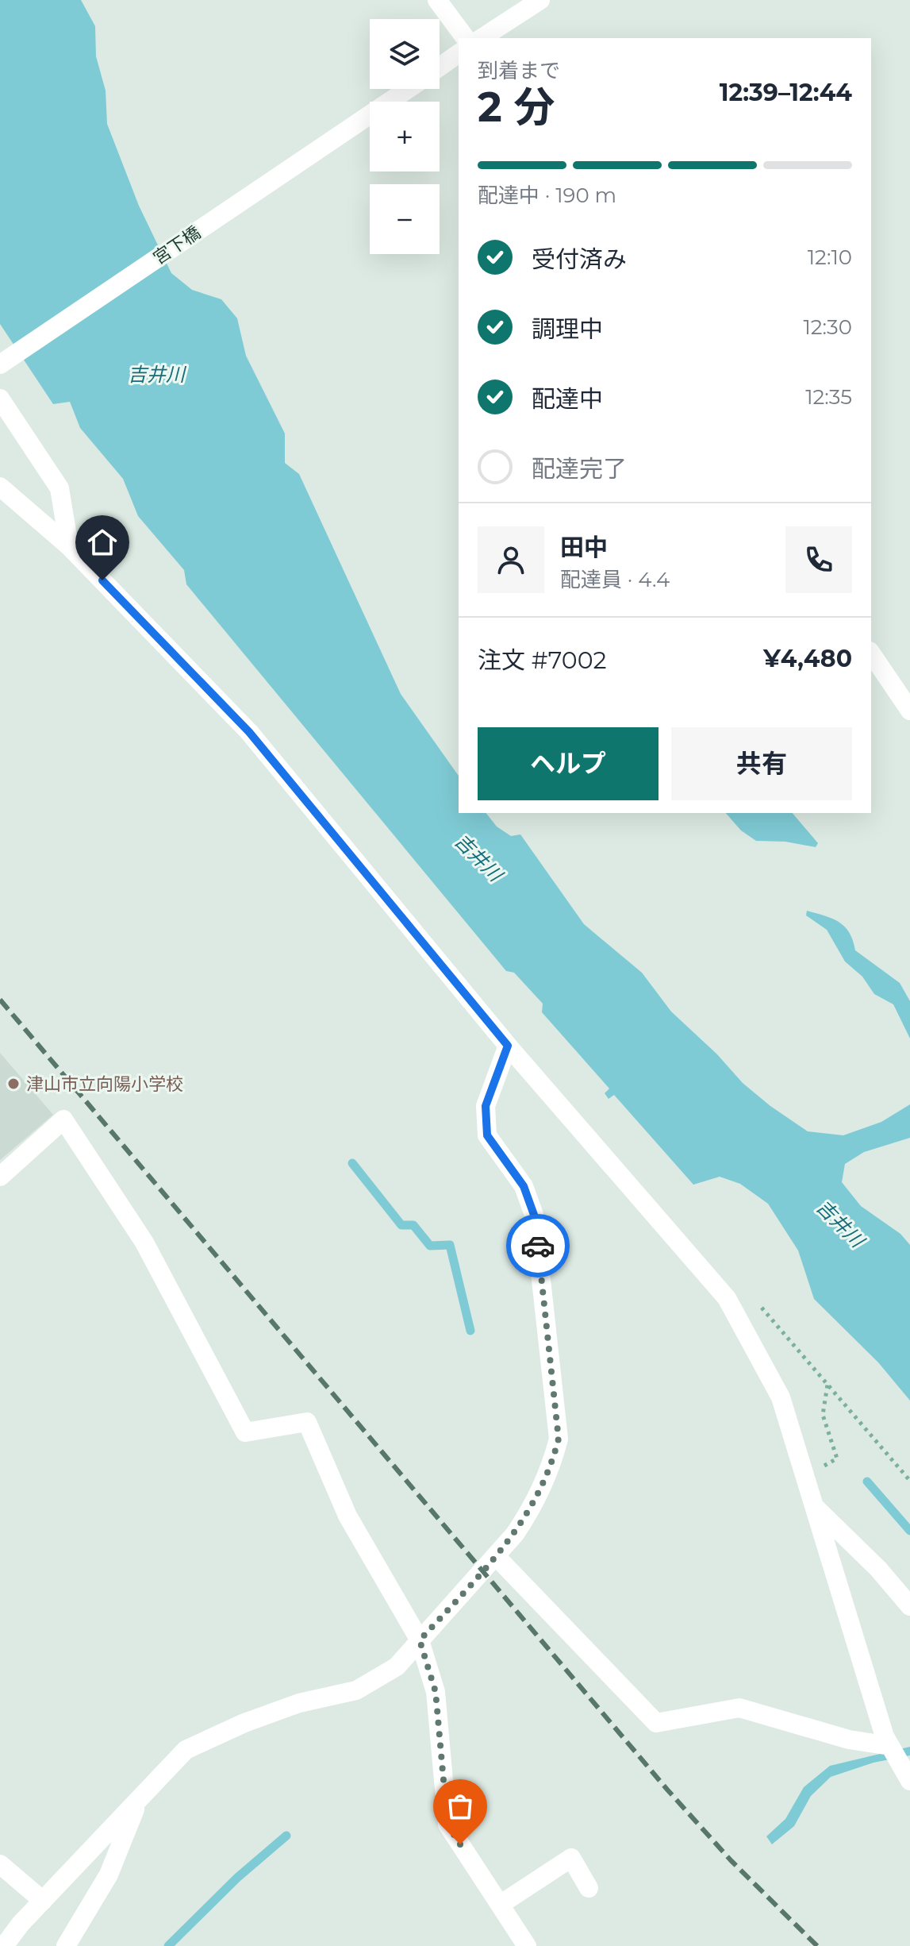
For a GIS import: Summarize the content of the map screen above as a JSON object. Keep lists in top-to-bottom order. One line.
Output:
{"streets":{"street":["宮下橋"]},"water":["吉井川"],"places":["津山市立向陽小学校"],"page":{"map_buttons":["+","−"],"heading":["2 分","到着まで","12:39–12:44"],"panel":["田中","配達員 · 4.4","注文 #7002","¥4,480"],"bar":"配達中 · 190 m","list":[["受付済み","12:10"],["調理中","12:30"],["配達中","12:35"],"配達完了"],"buttons":["ヘルプ","共有"]}}
